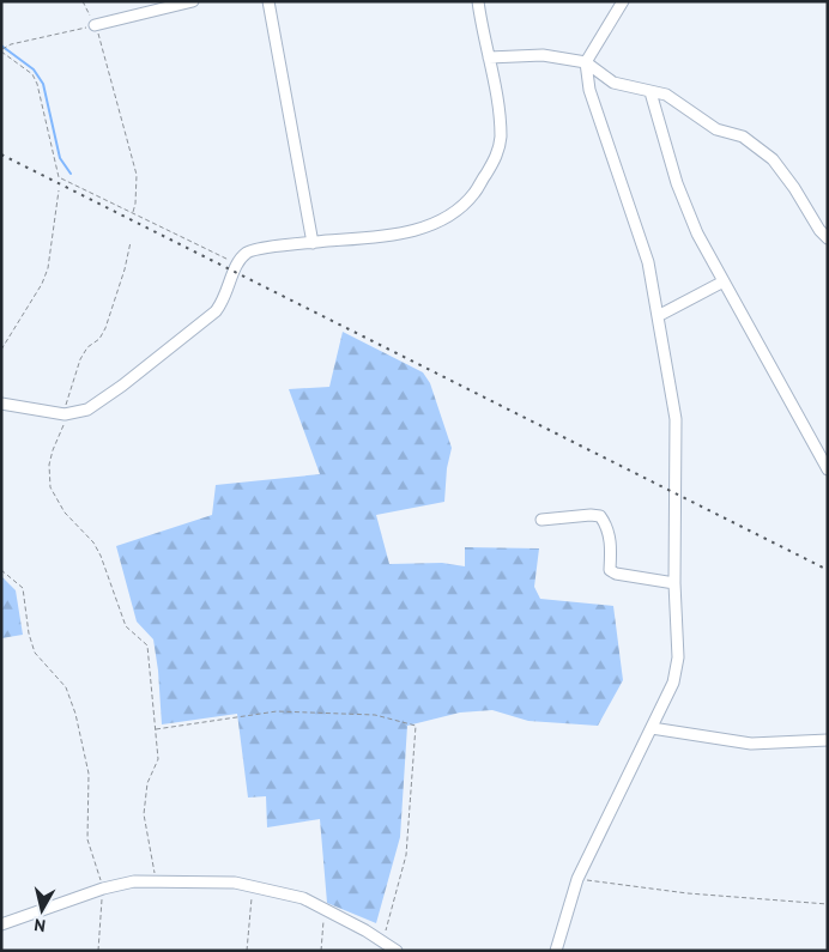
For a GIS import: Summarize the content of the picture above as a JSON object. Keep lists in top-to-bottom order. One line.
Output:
{"north":"bottom"}
